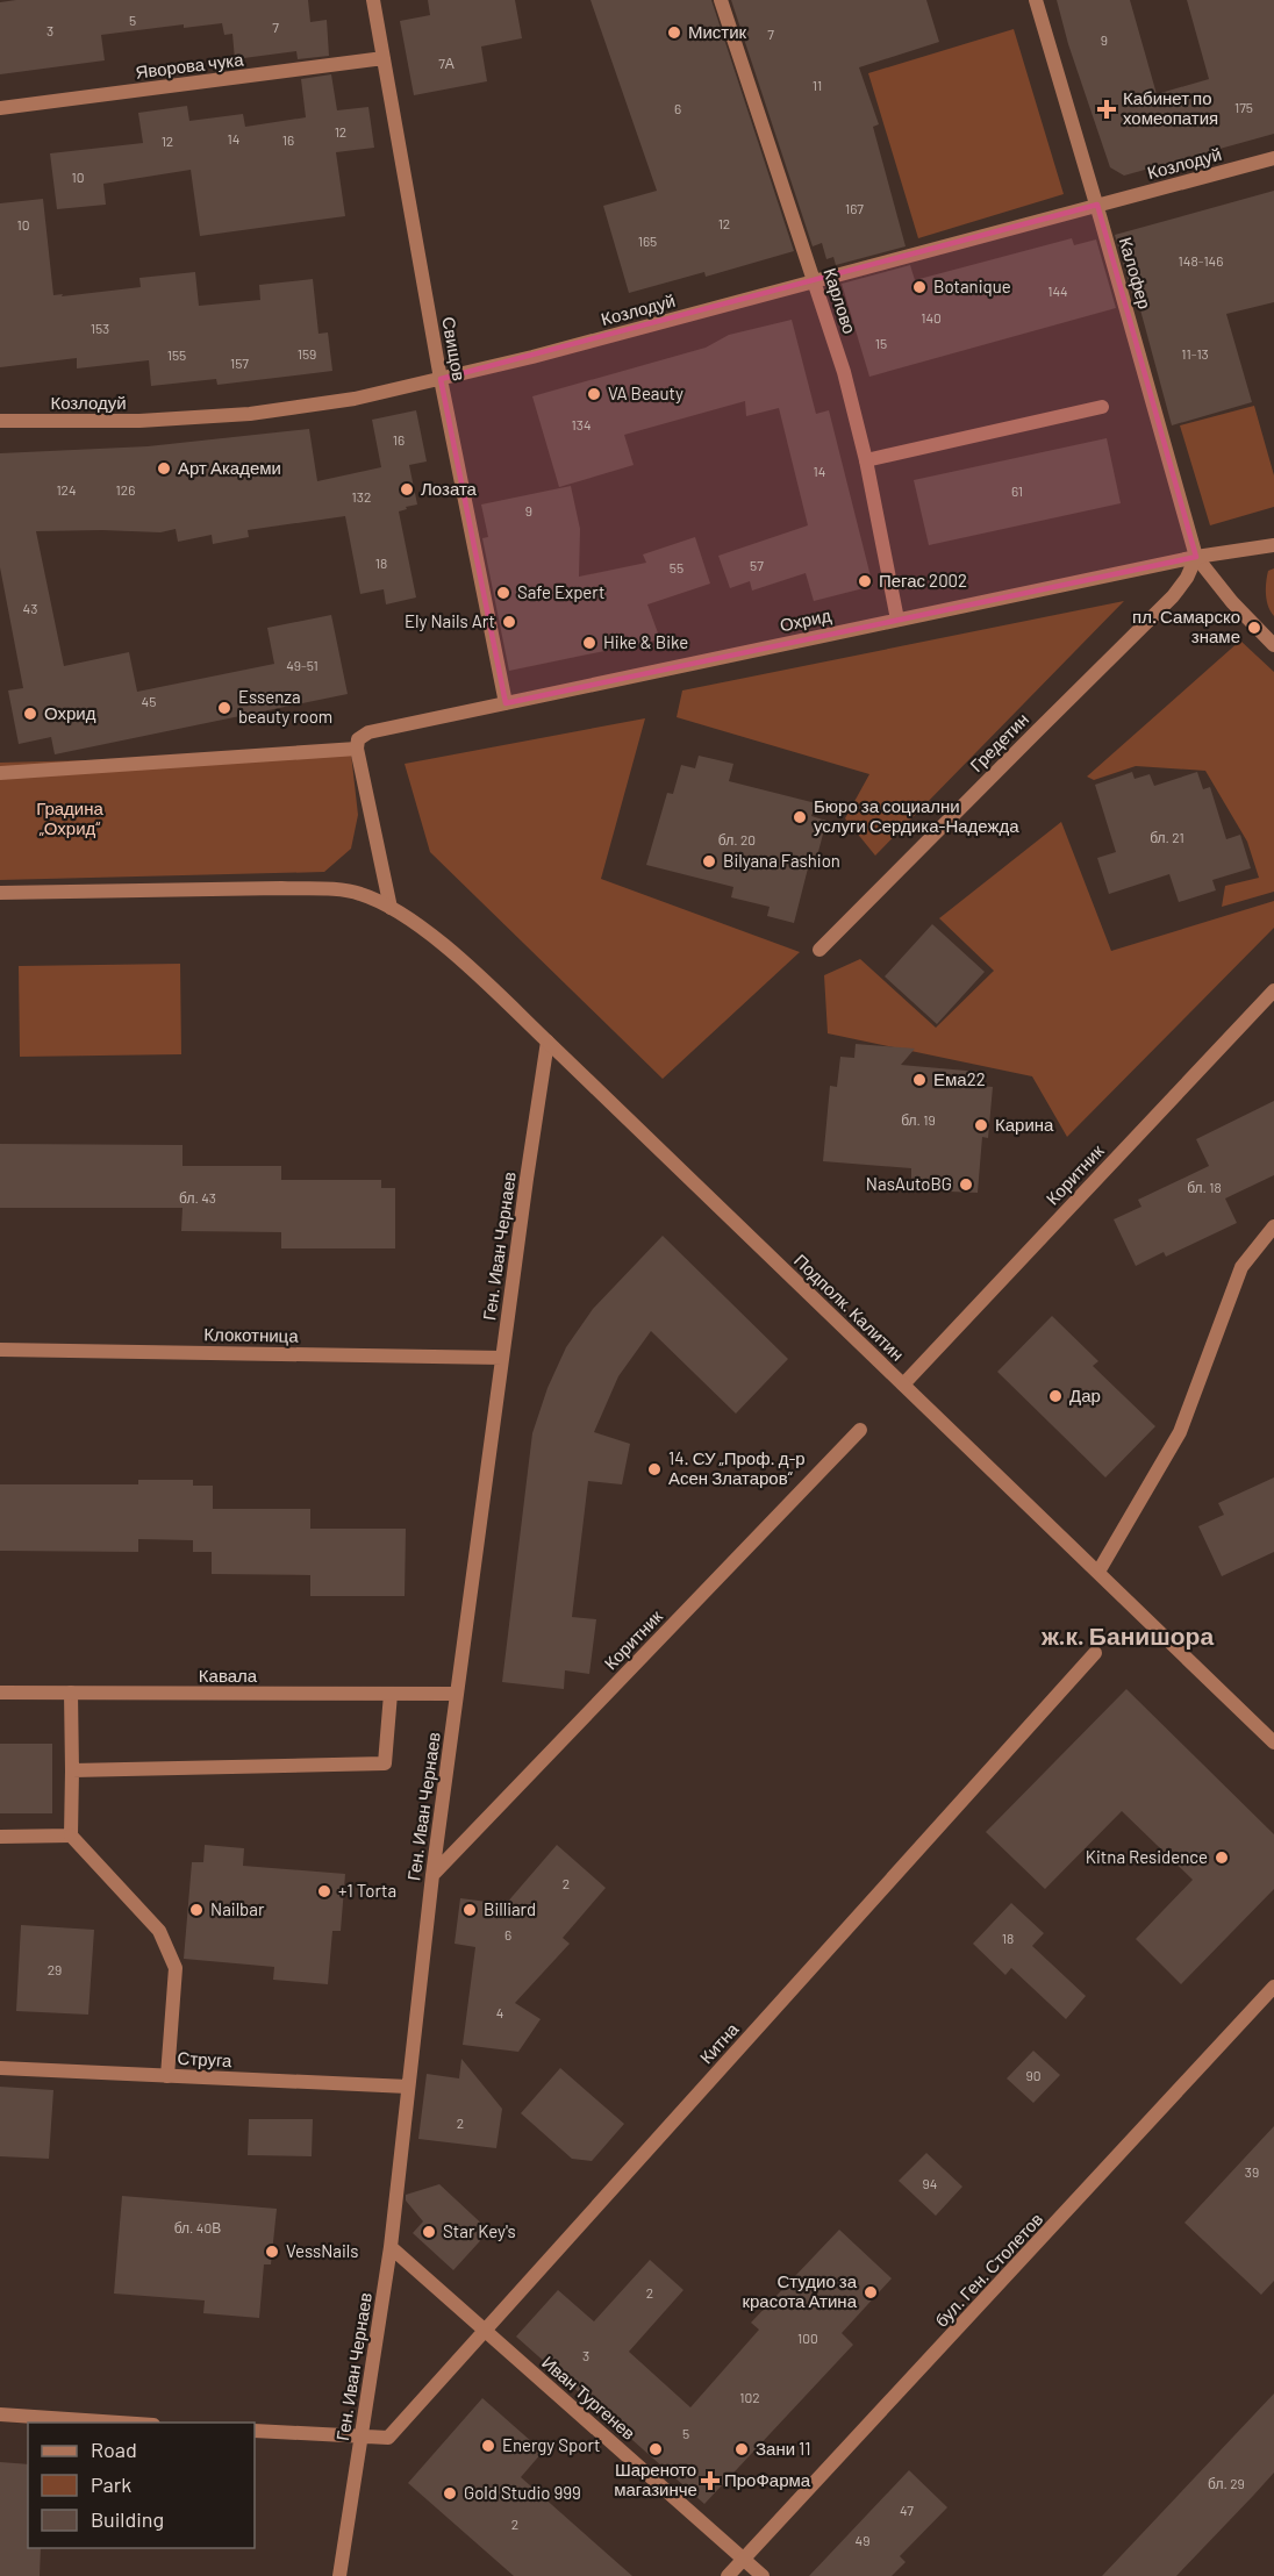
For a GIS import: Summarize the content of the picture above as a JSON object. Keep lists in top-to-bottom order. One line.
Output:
{"streets":{"street":["Яворова чука","Козлодуй","Калофер","Карлово","Свищов","Охрид","Гредетин","Коритник","Ген. Иван Чернаев","Подполк. Калитин","Клокотница","Кавала","Китна","Струга","бул. Ген. Столетов","Иван Тургенев"]},"crossings":[["Яворова чука","Свищов"],["Козлодуй","Калофер"],["Козлодуй","Карлово"],["Козлодуй","Свищов"],["Калофер","Охрид"],["Калофер","Гредетин"],["Карлово","Охрид"],["Свищов","Охрид"],["Охрид","Гредетин"],["Коритник","Ген. Иван Чернаев"],["Коритник","Подполк. Калитин"],["Ген. Иван Чернаев","Подполк. Калитин"],["Ген. Иван Чернаев","Клокотница"],["Ген. Иван Чернаев","Кавала"],["Ген. Иван Чернаев","Китна"],["Ген. Иван Чернаев","Струга"],["Ген. Иван Чернаев","Иван Тургенев"],["Китна","Иван Тургенев"],["бул. Ген. Столетов","Иван Тургенев"]],"districts":["ж.к. Банишора"],"parks":["Градина „Охрид“"],"places":{"other":["Мистик","Botanique","VA Beauty","Арт Академи","Лозата","Пегас 2002","Safe Expert","Ely Nails Art","пл. Самарско знаме","Hike & Bike","Essenza beauty room","Охрид","Бюро за социални услуги Сердика-Надежда","Bilyana Fashion","Ема22","Карина","NasAutoBG","Дар","14. СУ „Проф. д-р Асен Златаров“","Kitna Residence","+1 Torta","Nailbar","Billiard","Star Key's","VessNails","Студио за красота Атина","Energy Sport","Шареното магазинче","Зани 11","Gold Studio 999"],"health":["Кабинет по хомеопатия","ПроФарма"]},"house_numbers":["5","7","3","7","9","7А","11","175","6","12","14","16","12","10","167","12","10","165","148-146","144","140","153","15","159","11-13","155","157","134","16","14","124","126","61","132","9","18","57","55","43","49-51","45","бл. 21","бл. 20","бл. 19","бл. 18","бл. 43","2","6","18","29","4","90","2","39","94","бл. 40В","2","100","3","102","5","бл. 29","47","2","49"],"legend":["Road","Park","Building"]}
